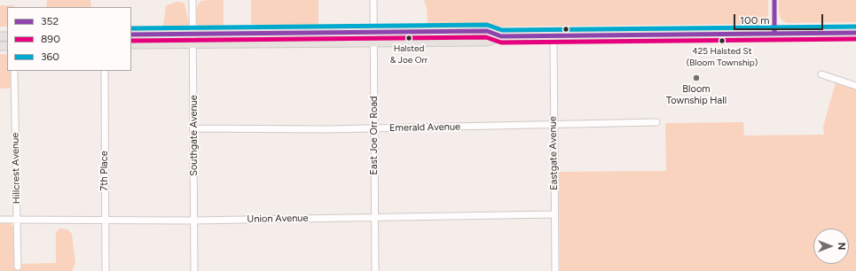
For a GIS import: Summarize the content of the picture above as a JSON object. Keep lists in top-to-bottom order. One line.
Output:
{"streets":{"street":["Emerald Avenue","Southgate Avenue","East Joe Orr Road","Eastgate Avenue","Hillcrest Avenue","7th Place","Union Avenue"]},"crossings":[["Emerald Avenue","Southgate Avenue"],["Emerald Avenue","East Joe Orr Road"],["Emerald Avenue","Eastgate Avenue"],["Southgate Avenue","Union Avenue"],["East Joe Orr Road","Union Avenue"],["Eastgate Avenue","Union Avenue"],["Hillcrest Avenue","Union Avenue"],["7th Place","Union Avenue"]],"places":["Halsted & Joe Orr","425 Halsted St (Bloom Township)","Bloom Township Hall"],"lines":["transit line 352","transit line 360","transit line 890"],"legend":["352","890","360"],"scale_bar":"100 m","north":"right"}
